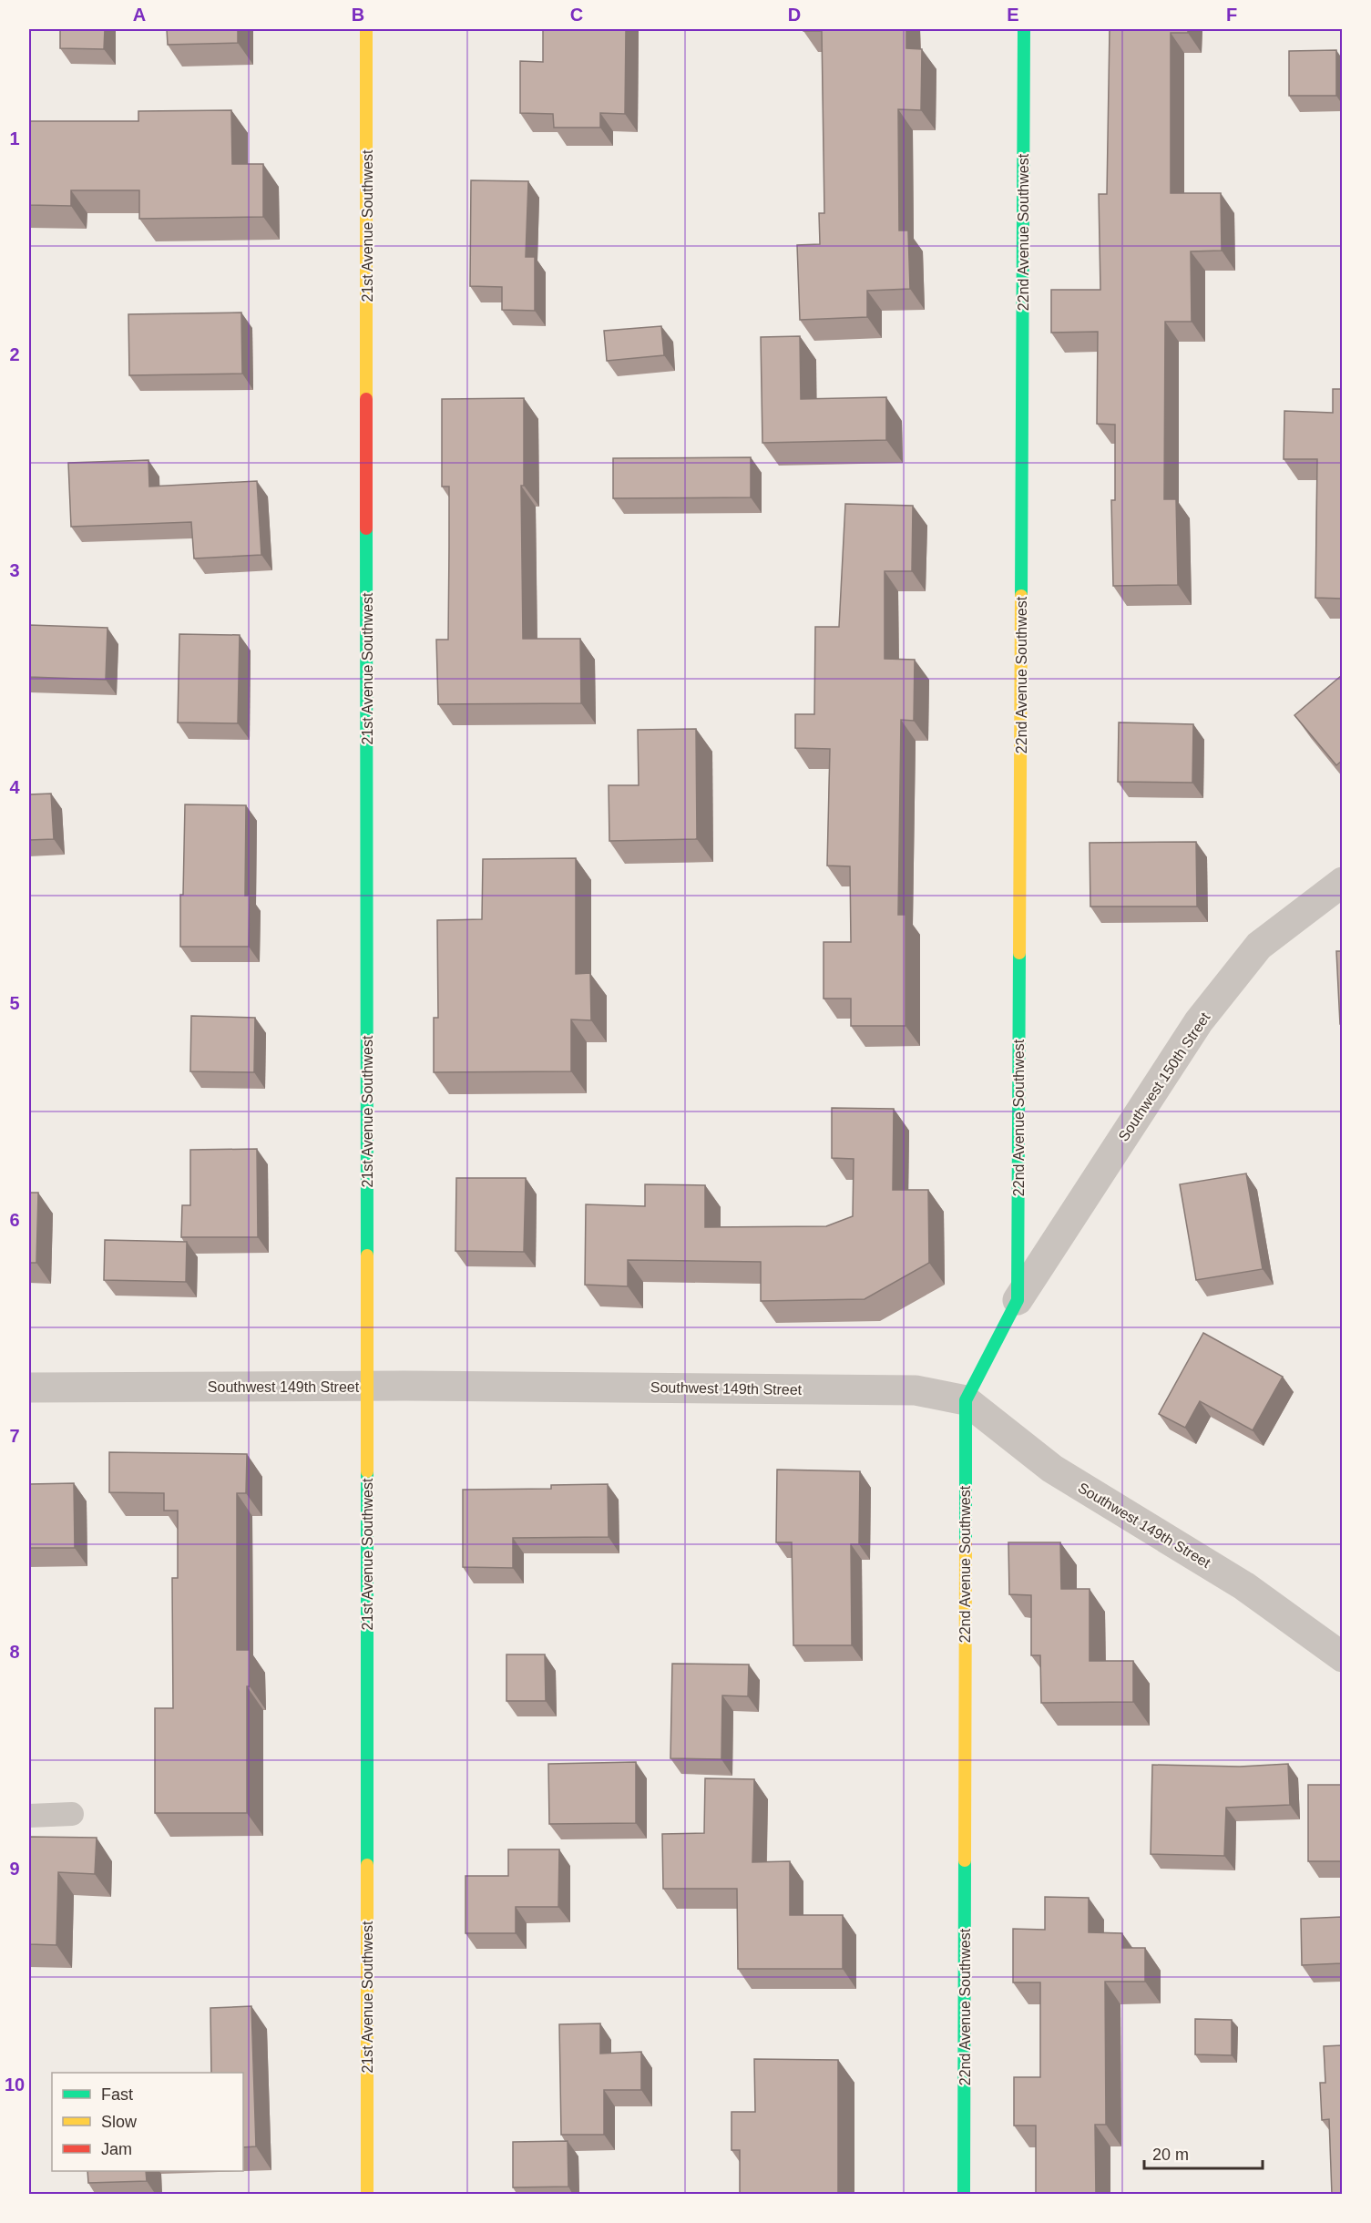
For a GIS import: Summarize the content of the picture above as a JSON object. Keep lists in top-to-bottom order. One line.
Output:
{"streets":{"street":["21st Avenue Southwest","22nd Avenue Southwest","Southwest 150th Street","Southwest 149th Street"]},"crossings":[["21st Avenue Southwest","Southwest 149th Street"],["22nd Avenue Southwest","Southwest 150th Street"],["22nd Avenue Southwest","Southwest 149th Street"]],"legend":["Fast","Slow","Jam"],"scale_bar":"20 m","grid":{"columns":["A","B","C","D","E","F"],"rows":["1","2","3","4","5","6","7","8","9","10"]}}
